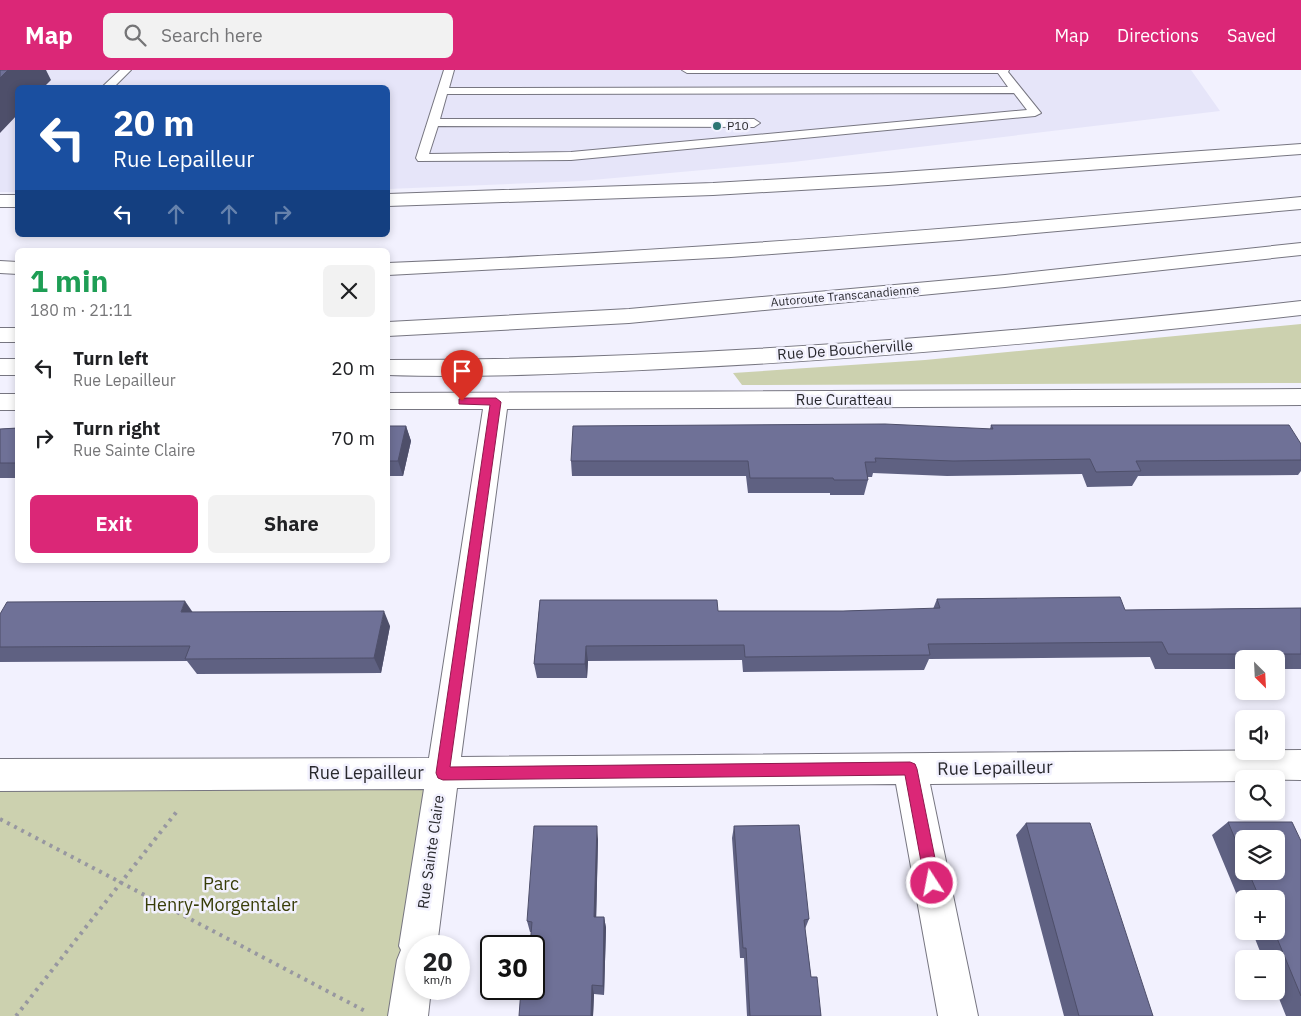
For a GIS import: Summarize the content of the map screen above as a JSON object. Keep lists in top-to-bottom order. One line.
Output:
{"streets":{"main road":["Autoroute Transcanadienne","Rue De Boucherville","Rue Curatteau","Rue Lepailleur","Rue Sainte Claire"]},"crossings":[["Rue Curatteau","Rue Sainte Claire"],["Rue Lepailleur","Rue Sainte Claire"]],"parks":["Parc Henry-Morgentaler"],"places":["P10"],"north":"bottom right","page":{"header":"Map","search":"Search here","nav":["Map","Directions","Saved"],"turn":["20 m","Rue Lepailleur"],"heading":["1 min","180 m · 21:11"],"list":[{"name":"Turn left","note":"Rue Lepailleur","value":"20 m"},{"name":"Turn right","note":"Rue Sainte Claire","value":"70 m"}],"buttons":["Exit","Share"],"map_buttons":["+","−"],"speed":"20 km/h","limit":"30"}}
